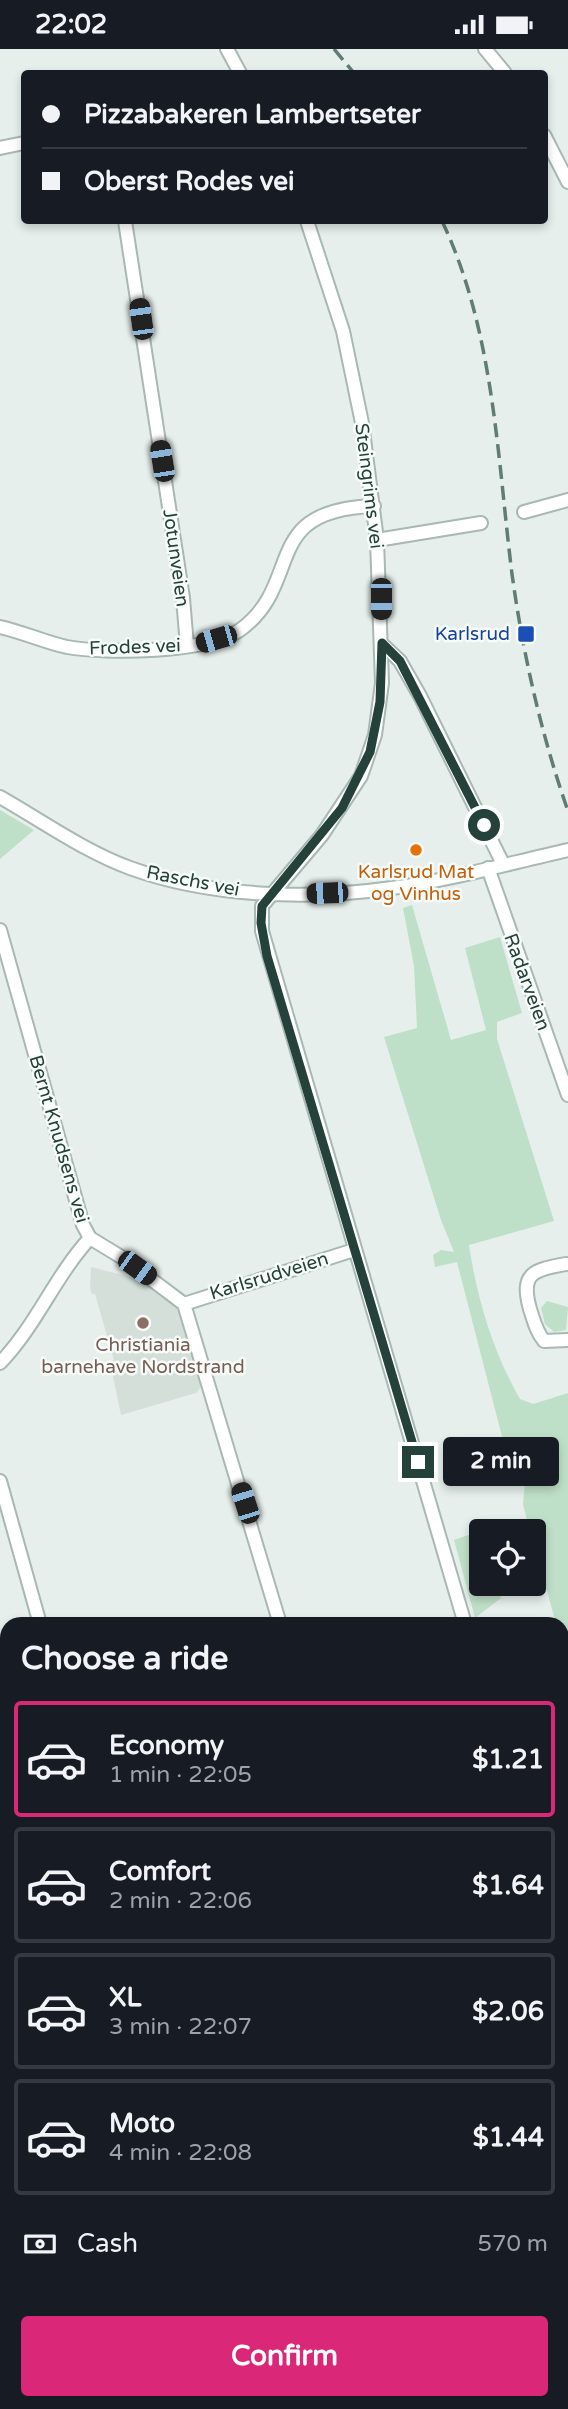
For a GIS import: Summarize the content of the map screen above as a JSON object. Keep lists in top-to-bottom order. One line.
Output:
{"streets":{"street":["Steingrims vei","Jotunveien","Frodes vei","Raschs vei","Radarveien","Bernt Knudsens vei","Karlsrudveien"]},"crossings":[["Steingrims vei","Frodes vei"],["Steingrims vei","Raschs vei"],["Jotunveien","Frodes vei"],["Raschs vei","Radarveien"],["Bernt Knudsens vei","Karlsrudveien"]],"places":{"transit":["Karlsrud"],"other":["Karlsrud Mat og Vinhus","Christiania barnehave Nordstrand"]},"page":{"status":"22:02","banner":["Pizzabakeren Lambertseter","Oberst Rodes vei"],"bubble":"2 min","heading":"Choose a ride","list":[{"name":"Economy","note":"1 min · 22:05","value":"$1.21"},{"name":"Comfort","note":"2 min · 22:06","value":"$1.64"},{"name":"XL","note":"3 min · 22:07","value":"$2.06"},{"name":"Moto","note":"4 min · 22:08","value":"$1.44"}],"pay":["Cash","570 m"],"buttons":"Confirm"}}
